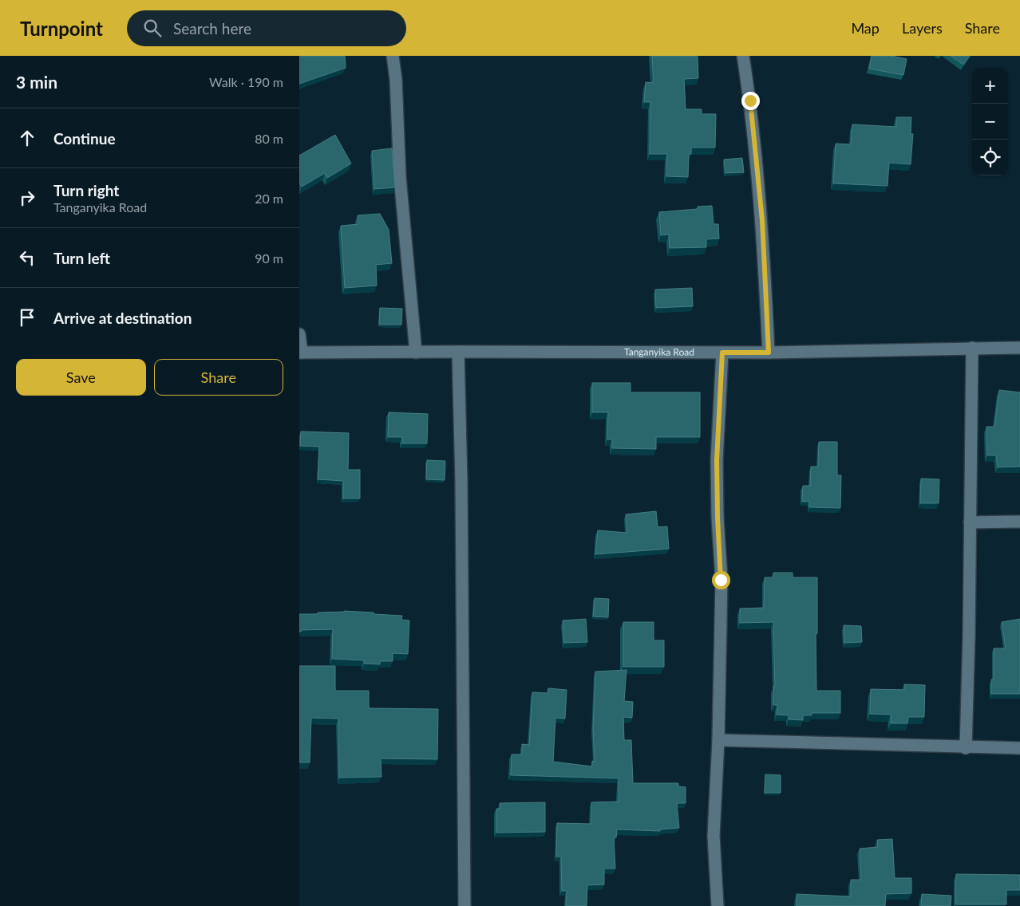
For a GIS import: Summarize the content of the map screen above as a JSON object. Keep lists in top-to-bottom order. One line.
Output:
{"streets":{"street":["Tanganyika Road"]},"page":{"header":"Turnpoint","search":"Search here","nav":["Map","Layers","Share"],"heading":["3 min","Walk · 190 m"],"map_buttons":["+","−"],"list":[["Continue","80 m"],["Turn right","Tanganyika Road","20 m"],["Turn left","90 m"],"Arrive at destination"],"buttons":["Save","Share"]}}
